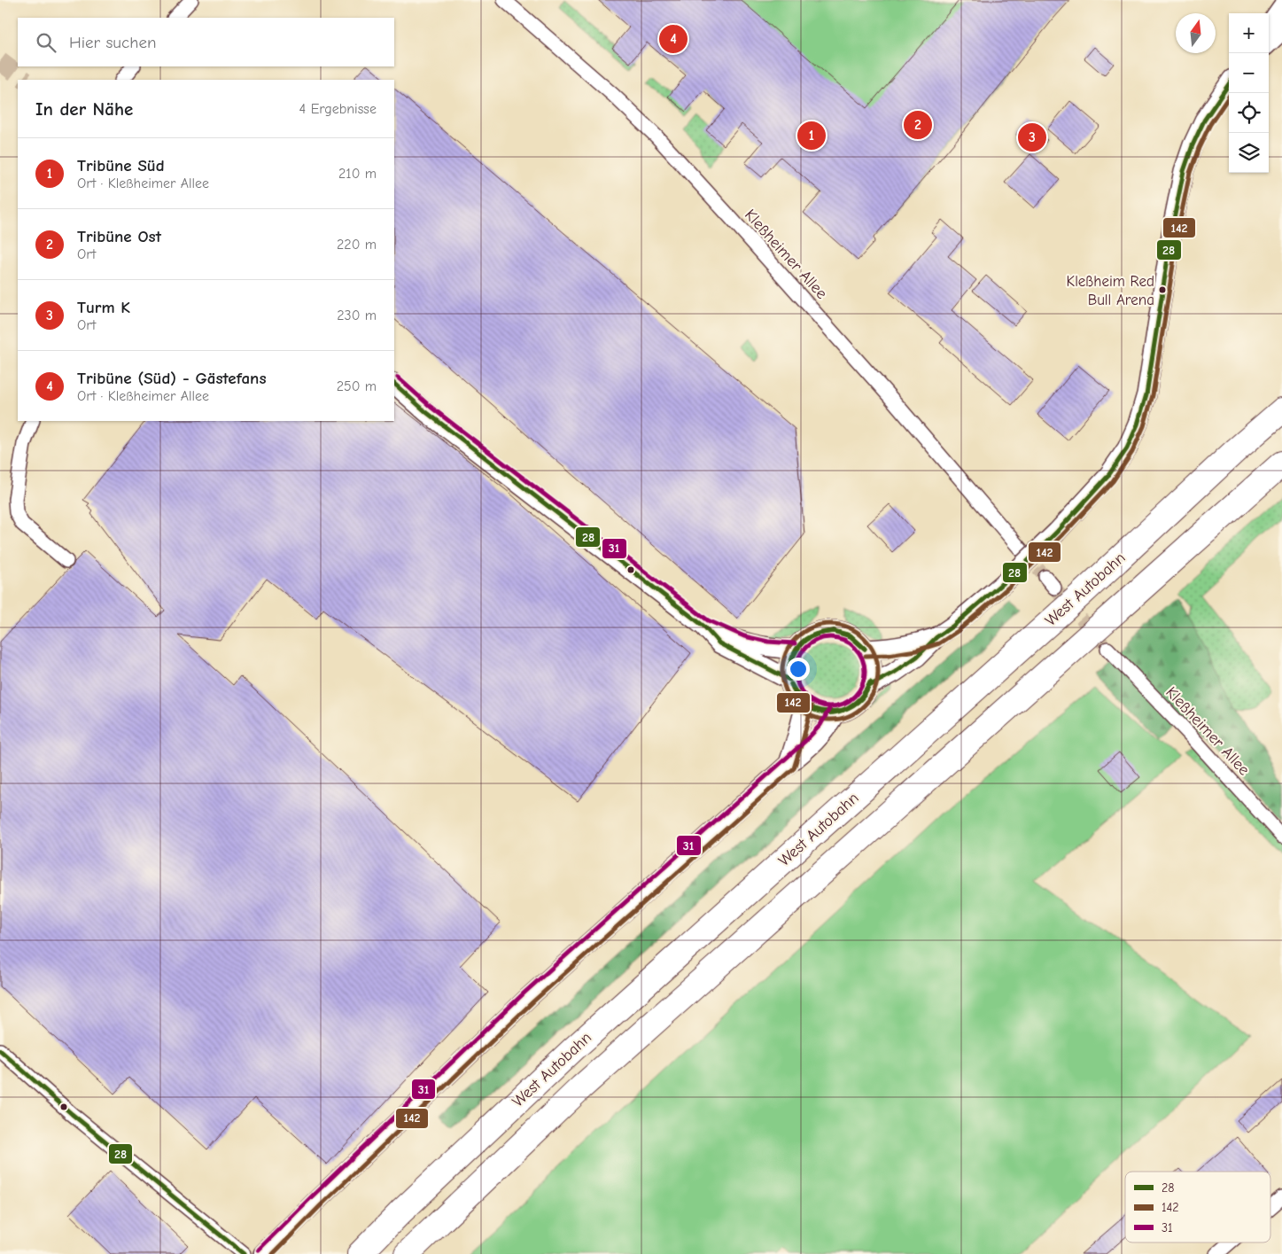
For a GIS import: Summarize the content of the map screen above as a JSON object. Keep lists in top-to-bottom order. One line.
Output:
{"streets":{"highway":["West Autobahn"],"street":["Kleßheimer Allee"]},"places":["Kleßheim Red Bull Arena"],"lines":["transit line 28","transit line 142","transit line 31"],"legend":["28","142","31"],"north":"top","page":{"map_buttons":["+","−"],"search":"Hier suchen","pins":["4","2","1","3"],"heading":["In der Nähe","4 Ergebnisse"],"list":[{"mark":"1","name":"Tribüne Süd","note":"Ort · Kleßheimer Allee","value":"210 m"},{"mark":"2","name":"Tribüne Ost","note":"Ort","value":"220 m"},{"mark":"3","name":"Turm K","note":"Ort","value":"230 m"},{"mark":"4","name":"Tribüne (Süd) - Gästefans","note":"Ort · Kleßheimer Allee","value":"250 m"}]}}
